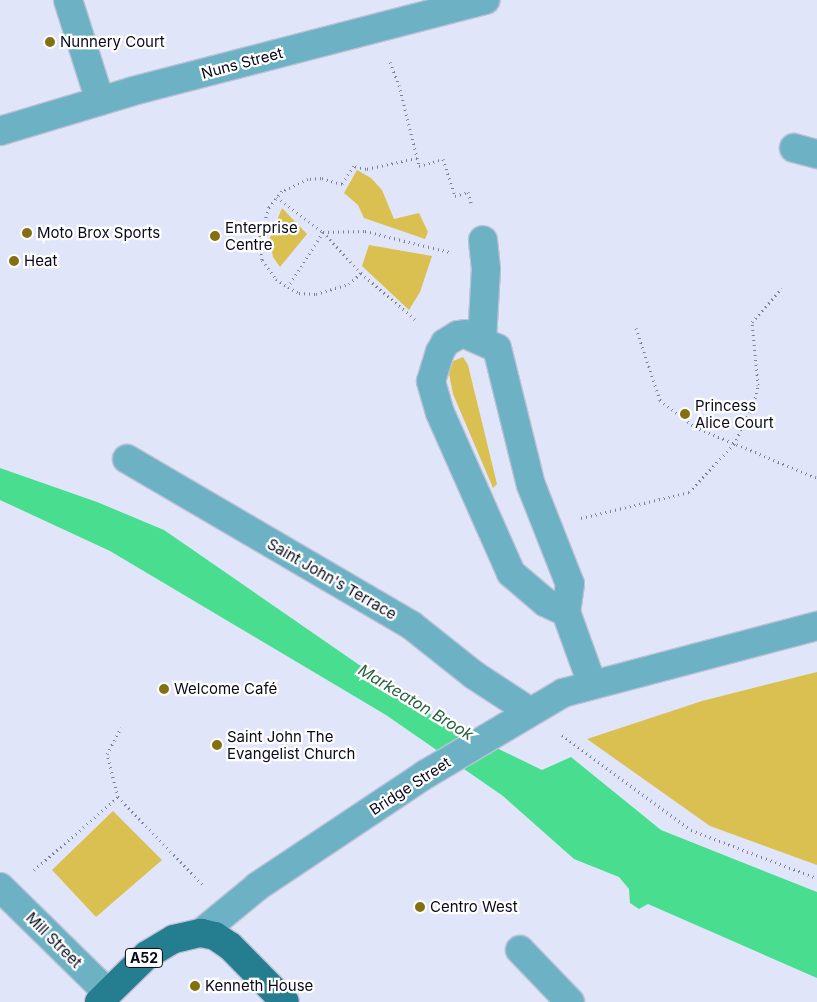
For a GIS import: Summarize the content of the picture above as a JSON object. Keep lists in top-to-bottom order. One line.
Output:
{"streets":{"main road":["A52"],"street":["Nuns Street","Saint John's Terrace","Bridge Street","Mill Street"]},"crossings":[["Saint John's Terrace","Bridge Street"],["Bridge Street","A52"],["Mill Street","A52"]],"water":["Markeaton Brook"],"places":["Nunnery Court","Moto Brox Sports","Enterprise Centre","Heat","Princess Alice Court","Welcome Café","Saint John The Evangelist Church","Centro West","Kenneth House"]}
